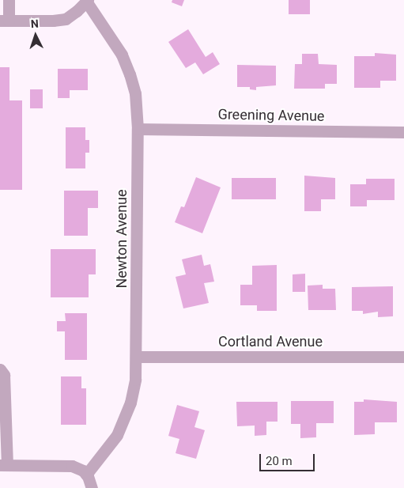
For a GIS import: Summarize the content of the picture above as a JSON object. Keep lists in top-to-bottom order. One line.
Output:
{"streets":{"street":["Greening Avenue","Newton Avenue","Cortland Avenue"]},"crossings":[["Greening Avenue","Newton Avenue"],["Newton Avenue","Cortland Avenue"]],"scale_bar":"20 m","north":"top"}
